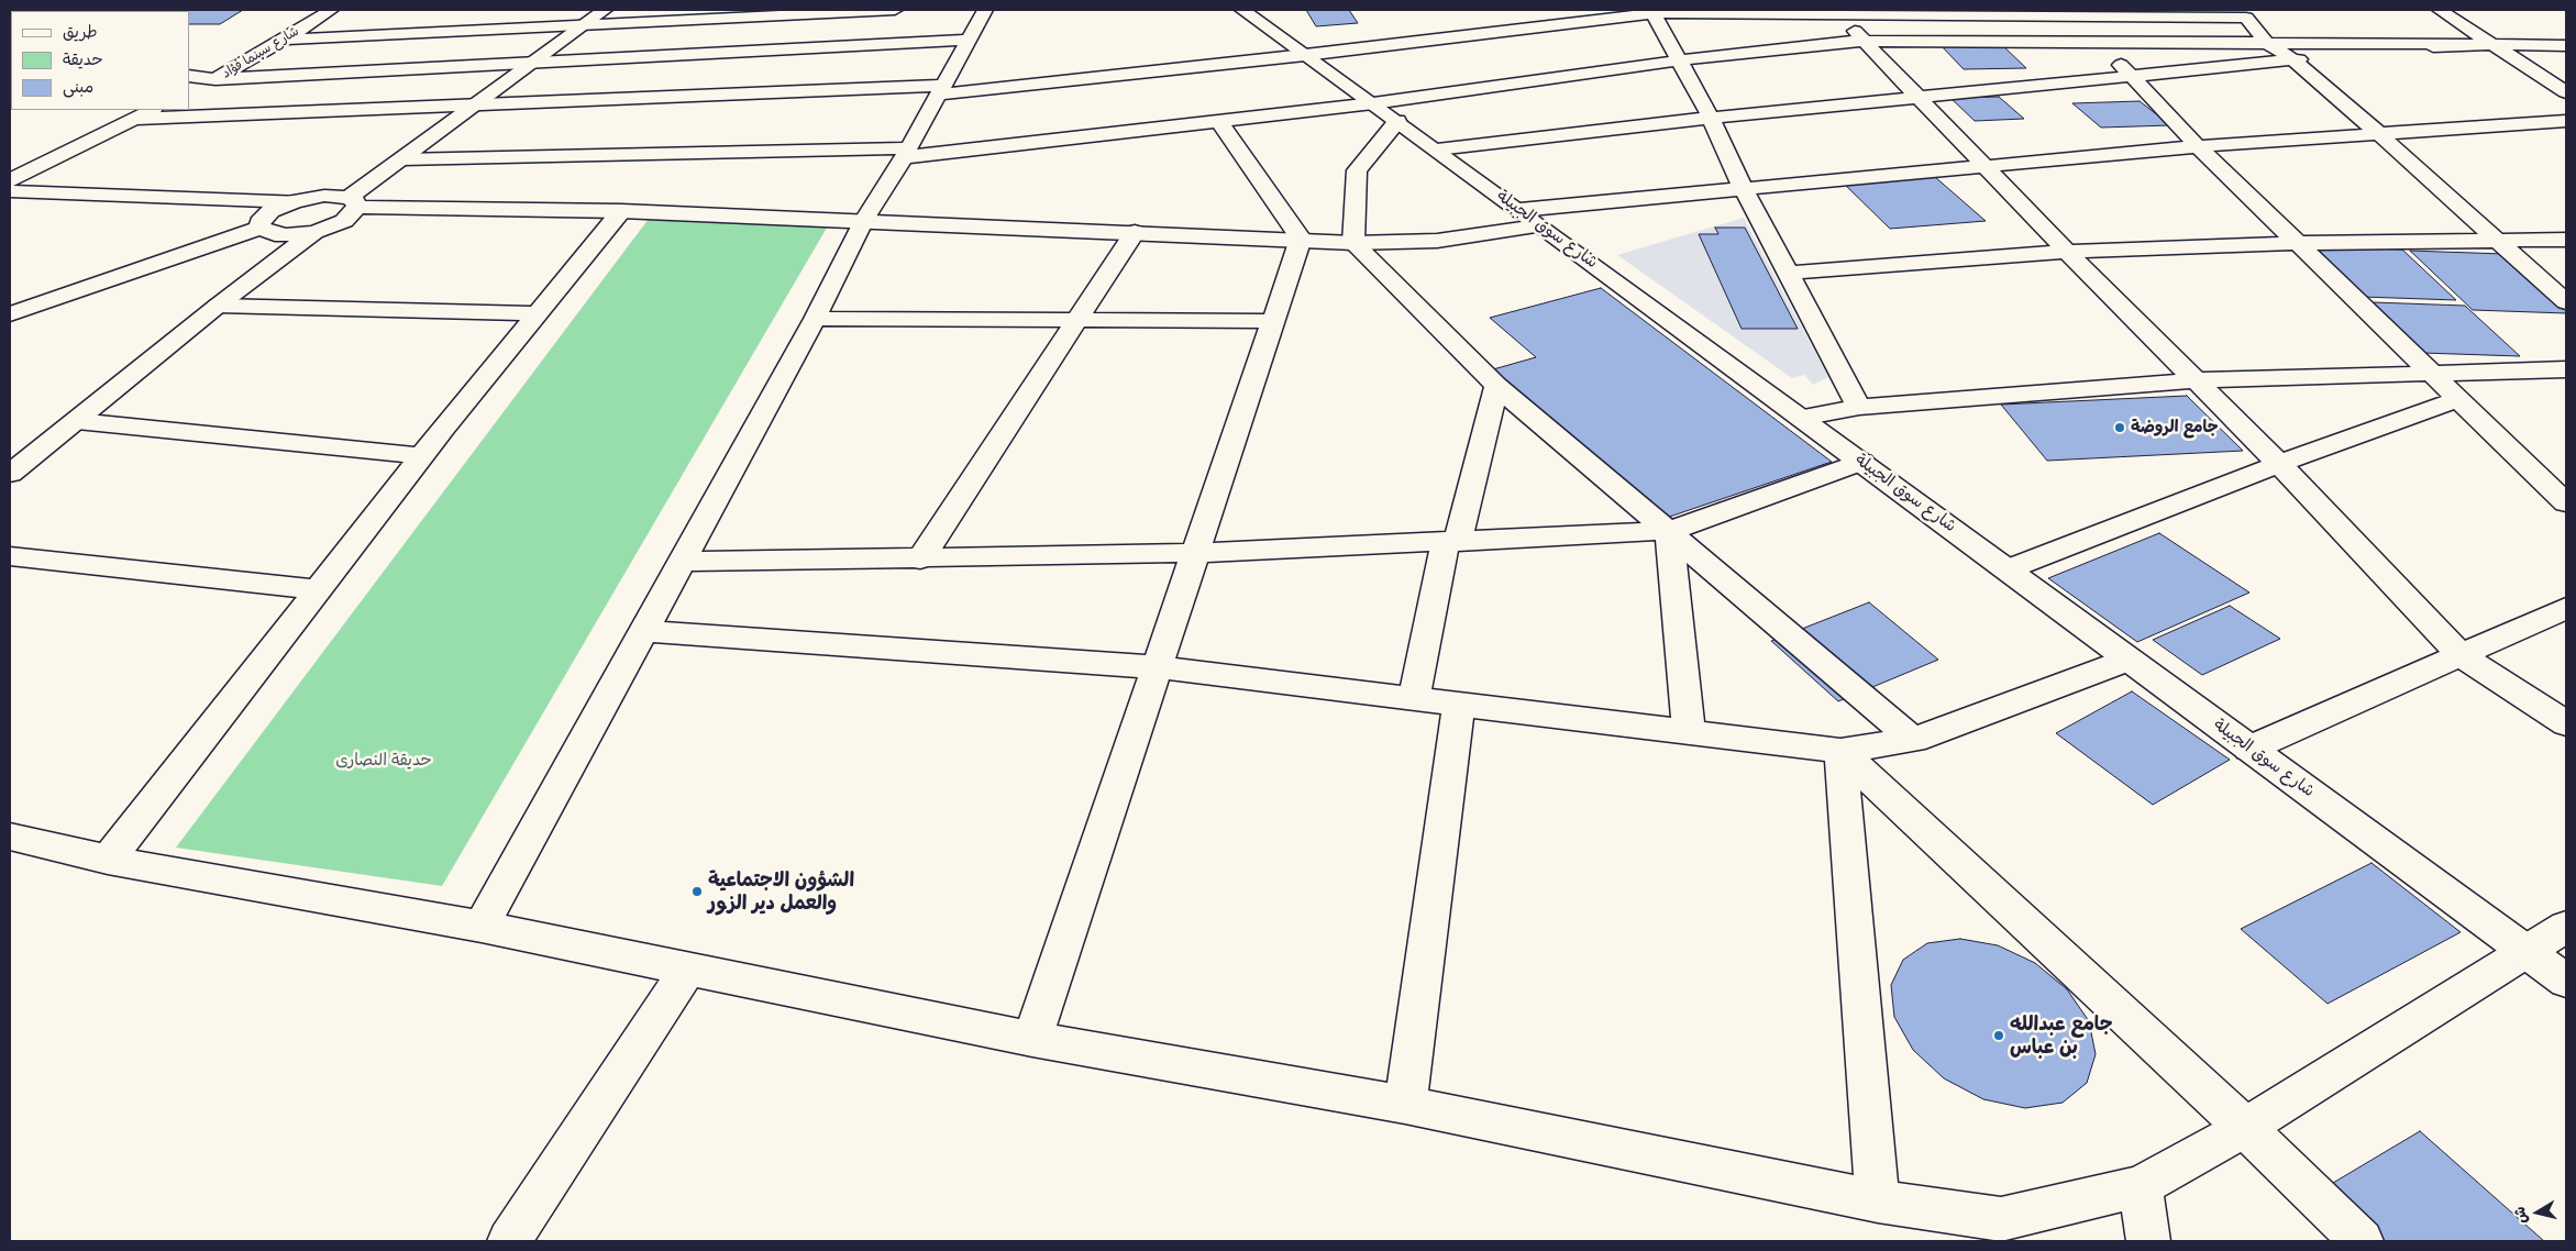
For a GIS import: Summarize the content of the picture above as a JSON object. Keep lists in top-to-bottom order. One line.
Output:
{"streets":{"street":["شارع سينما فؤاد","شارع سوق الجبيلة"]},"parks":["حديقة النصارى"],"places":["جامع الروضة","الشؤون الاجتماعية والعمل دير الزور","جامع عبدالله بن عباس"],"legend":["طريق","حديقة","مبنى"],"north":"left"}
